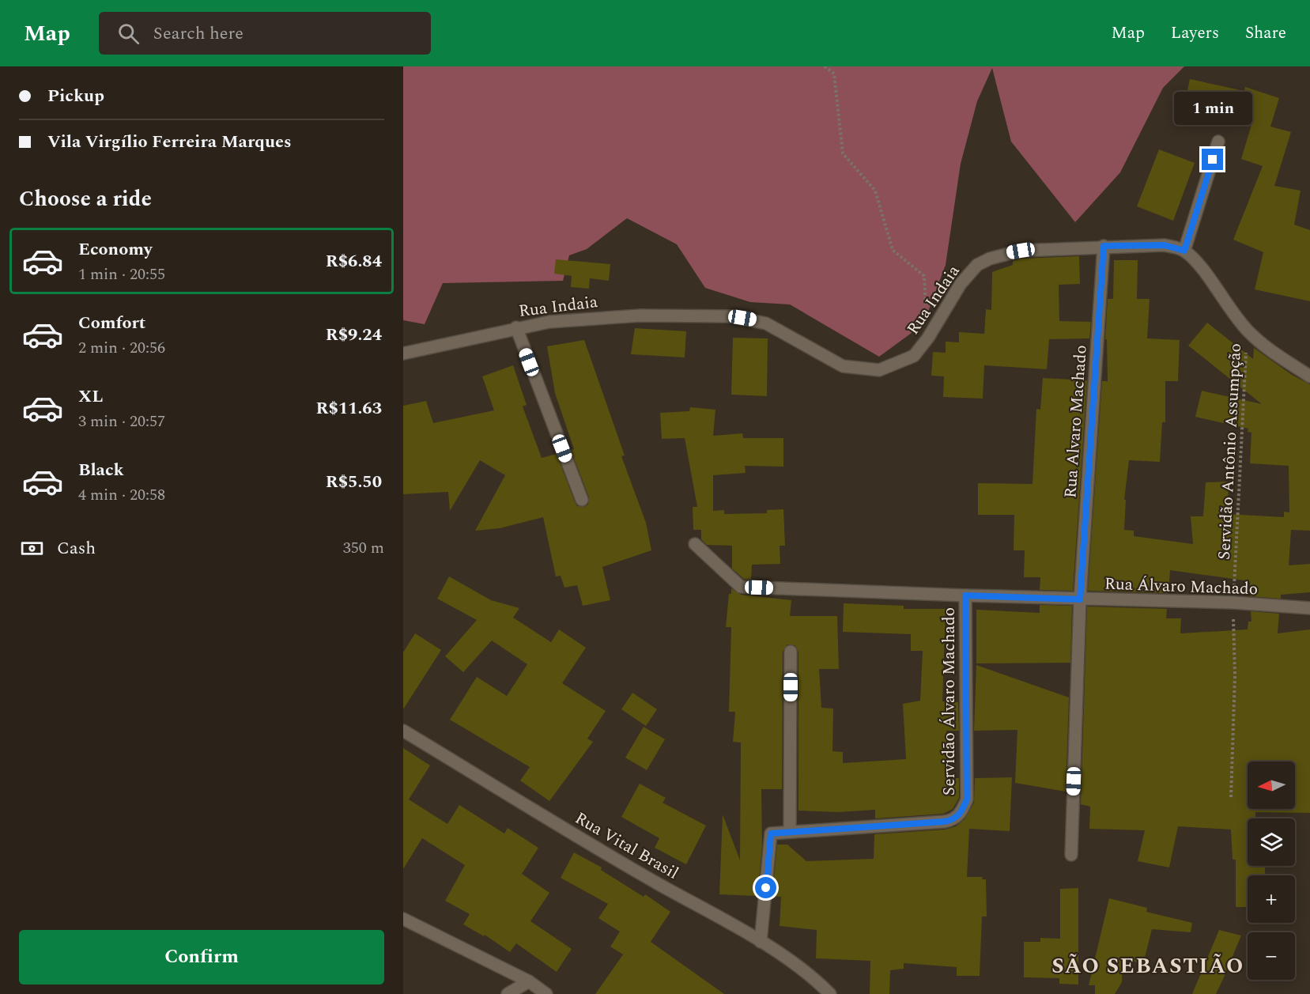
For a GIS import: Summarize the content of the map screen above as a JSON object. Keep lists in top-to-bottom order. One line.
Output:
{"streets":{"street":["Rua Indaia","Rua Alvaro Machado","Rua Álvaro Machado","Servidão Álvaro Machado","Rua Vital Brasil"],"path":["Servidão Antônio Assumpção"]},"crossings":[["Rua Indaia","Rua Alvaro Machado"],["Rua Alvaro Machado","Rua Álvaro Machado"],["Servidão Antônio Assumpção","Rua Álvaro Machado"],["Rua Álvaro Machado","Servidão Álvaro Machado"],["Servidão Álvaro Machado","Rua Vital Brasil"]],"districts":["SÃO SEBASTIÃO"],"north":"left","page":{"header":"Map","search":"Search here","nav":["Map","Layers","Share"],"banner":["Pickup","Vila Virgílio Ferreira Marques"],"bubble":"1 min","heading":"Choose a ride","list":[{"name":"Economy","note":"1 min · 20:55","value":"R$6.84"},{"name":"Comfort","note":"2 min · 20:56","value":"R$9.24"},{"name":"XL","note":"3 min · 20:57","value":"R$11.63"},{"name":"Black","note":"4 min · 20:58","value":"R$5.50"}],"pay":["Cash","350 m"],"map_buttons":["+","−"],"buttons":"Confirm"}}
